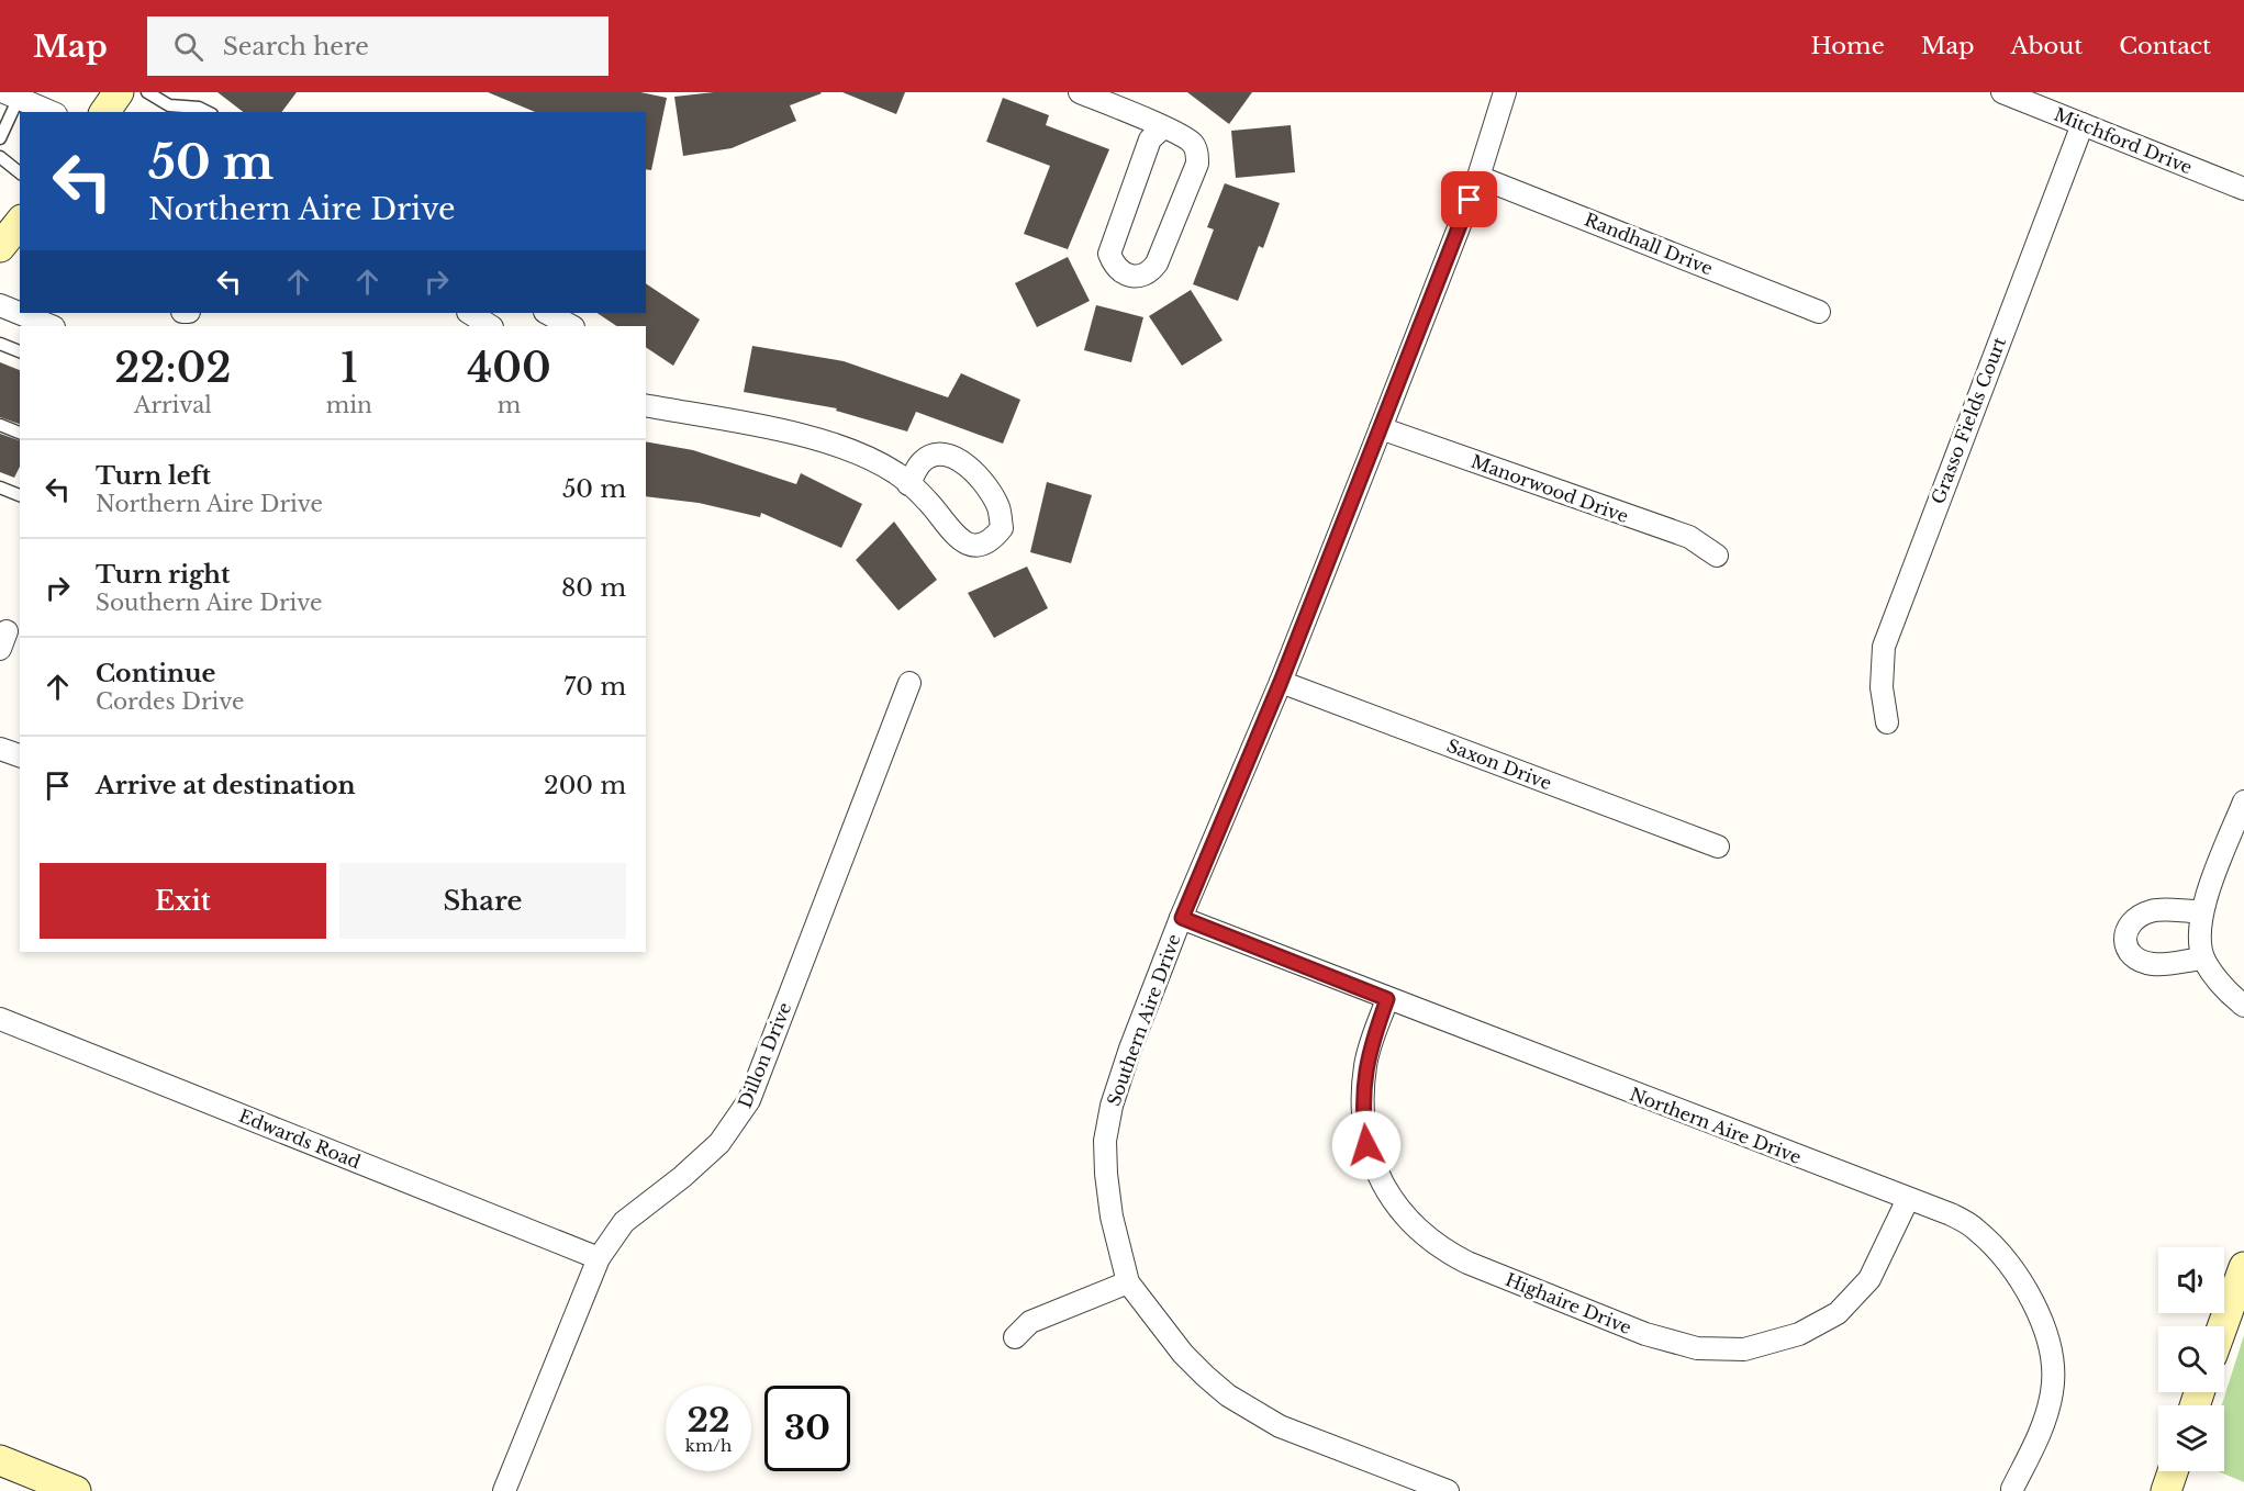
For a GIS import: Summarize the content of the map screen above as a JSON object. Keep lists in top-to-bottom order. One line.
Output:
{"streets":{"street":["Mitchford Drive","Randhall Drive","Grasso Fields Court","Manorwood Drive","Saxon Drive","Southern Aire Drive","Dillon Drive","Northern Aire Drive","Edwards Road","Highaire Drive"]},"crossings":[["Mitchford Drive","Grasso Fields Court"],["Randhall Drive","Southern Aire Drive"],["Manorwood Drive","Southern Aire Drive"],["Saxon Drive","Southern Aire Drive"],["Southern Aire Drive","Northern Aire Drive"],["Dillon Drive","Edwards Road"],["Northern Aire Drive","Highaire Drive"]],"page":{"header":"Map","search":"Search here","nav":["Home","Map","About","Contact"],"turn":["50 m","Northern Aire Drive"],"eta":["22:02","Arrival","1","min","400","m"],"list":[{"name":"Turn left","note":"Northern Aire Drive","value":"50 m"},{"name":"Turn right","note":"Southern Aire Drive","value":"80 m"},{"name":"Continue","note":"Cordes Drive","value":"70 m"},{"name":"Arrive at destination","value":"200 m"}],"buttons":["Exit","Share"],"speed":"22 km/h","limit":"30"}}
